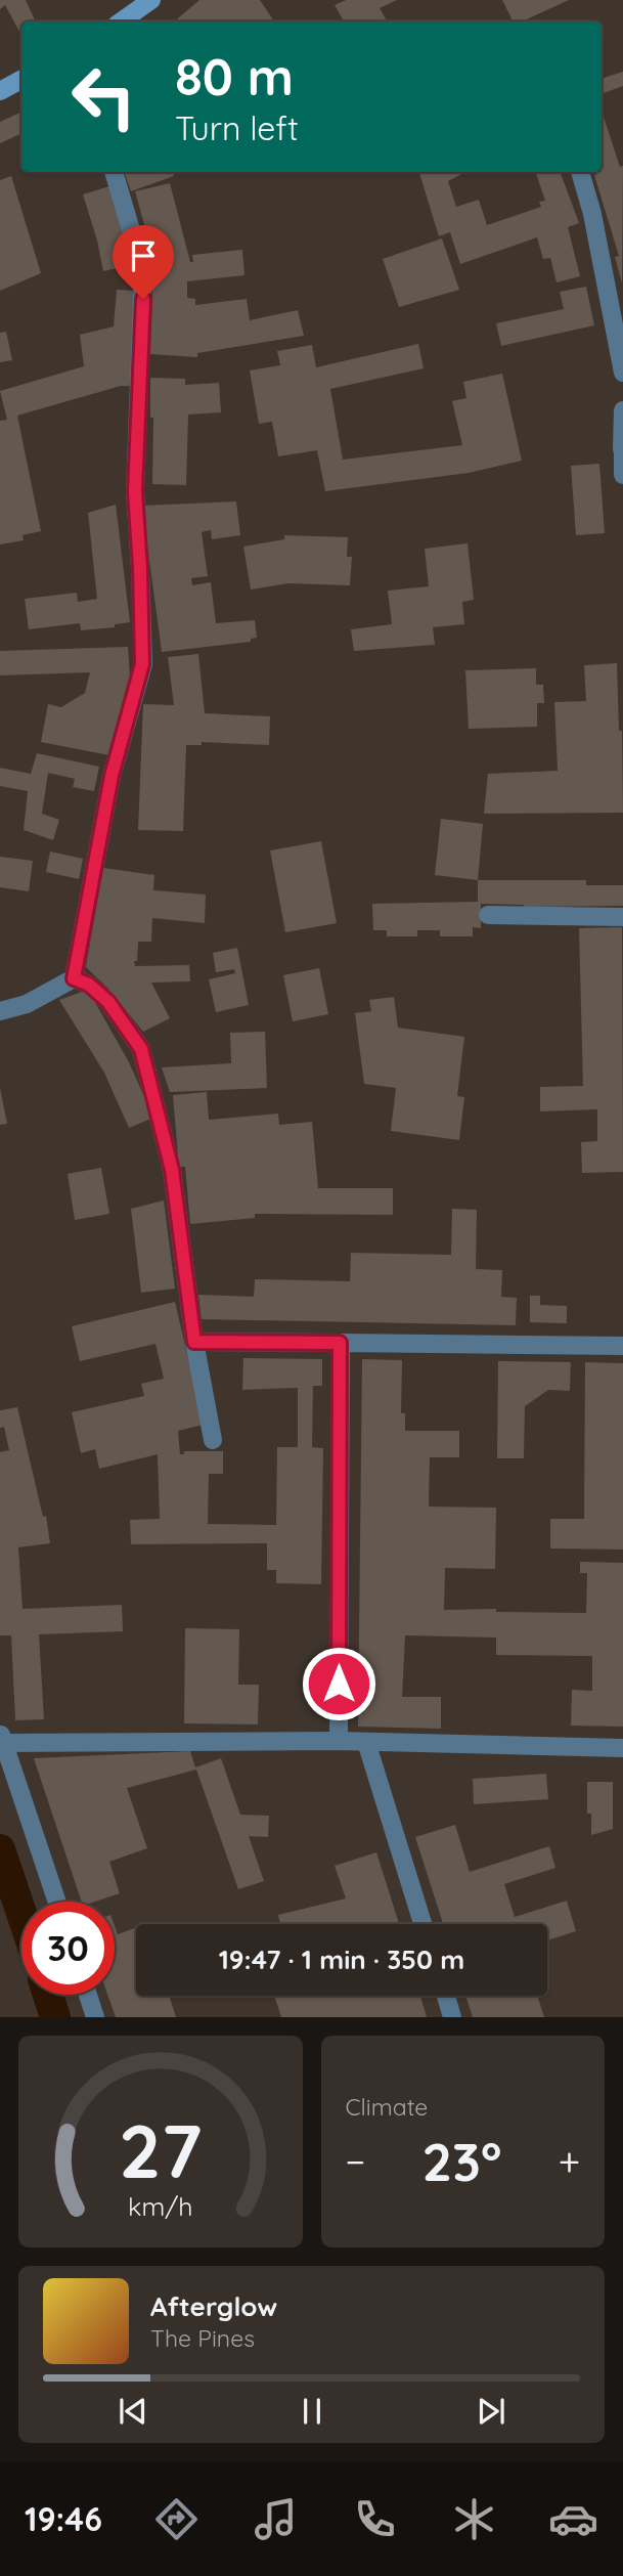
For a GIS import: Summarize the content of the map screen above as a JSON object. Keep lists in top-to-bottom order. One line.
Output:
{"page":{"turn":["80 m","Turn left"],"limit":"30","trip":"19:47 · 1 min · 350 m","tile":"Climate","heat":["−","23°","+"],"song":["Afterglow","The Pines"],"tabs":"19:46","gauge":["27","km/h"]}}
